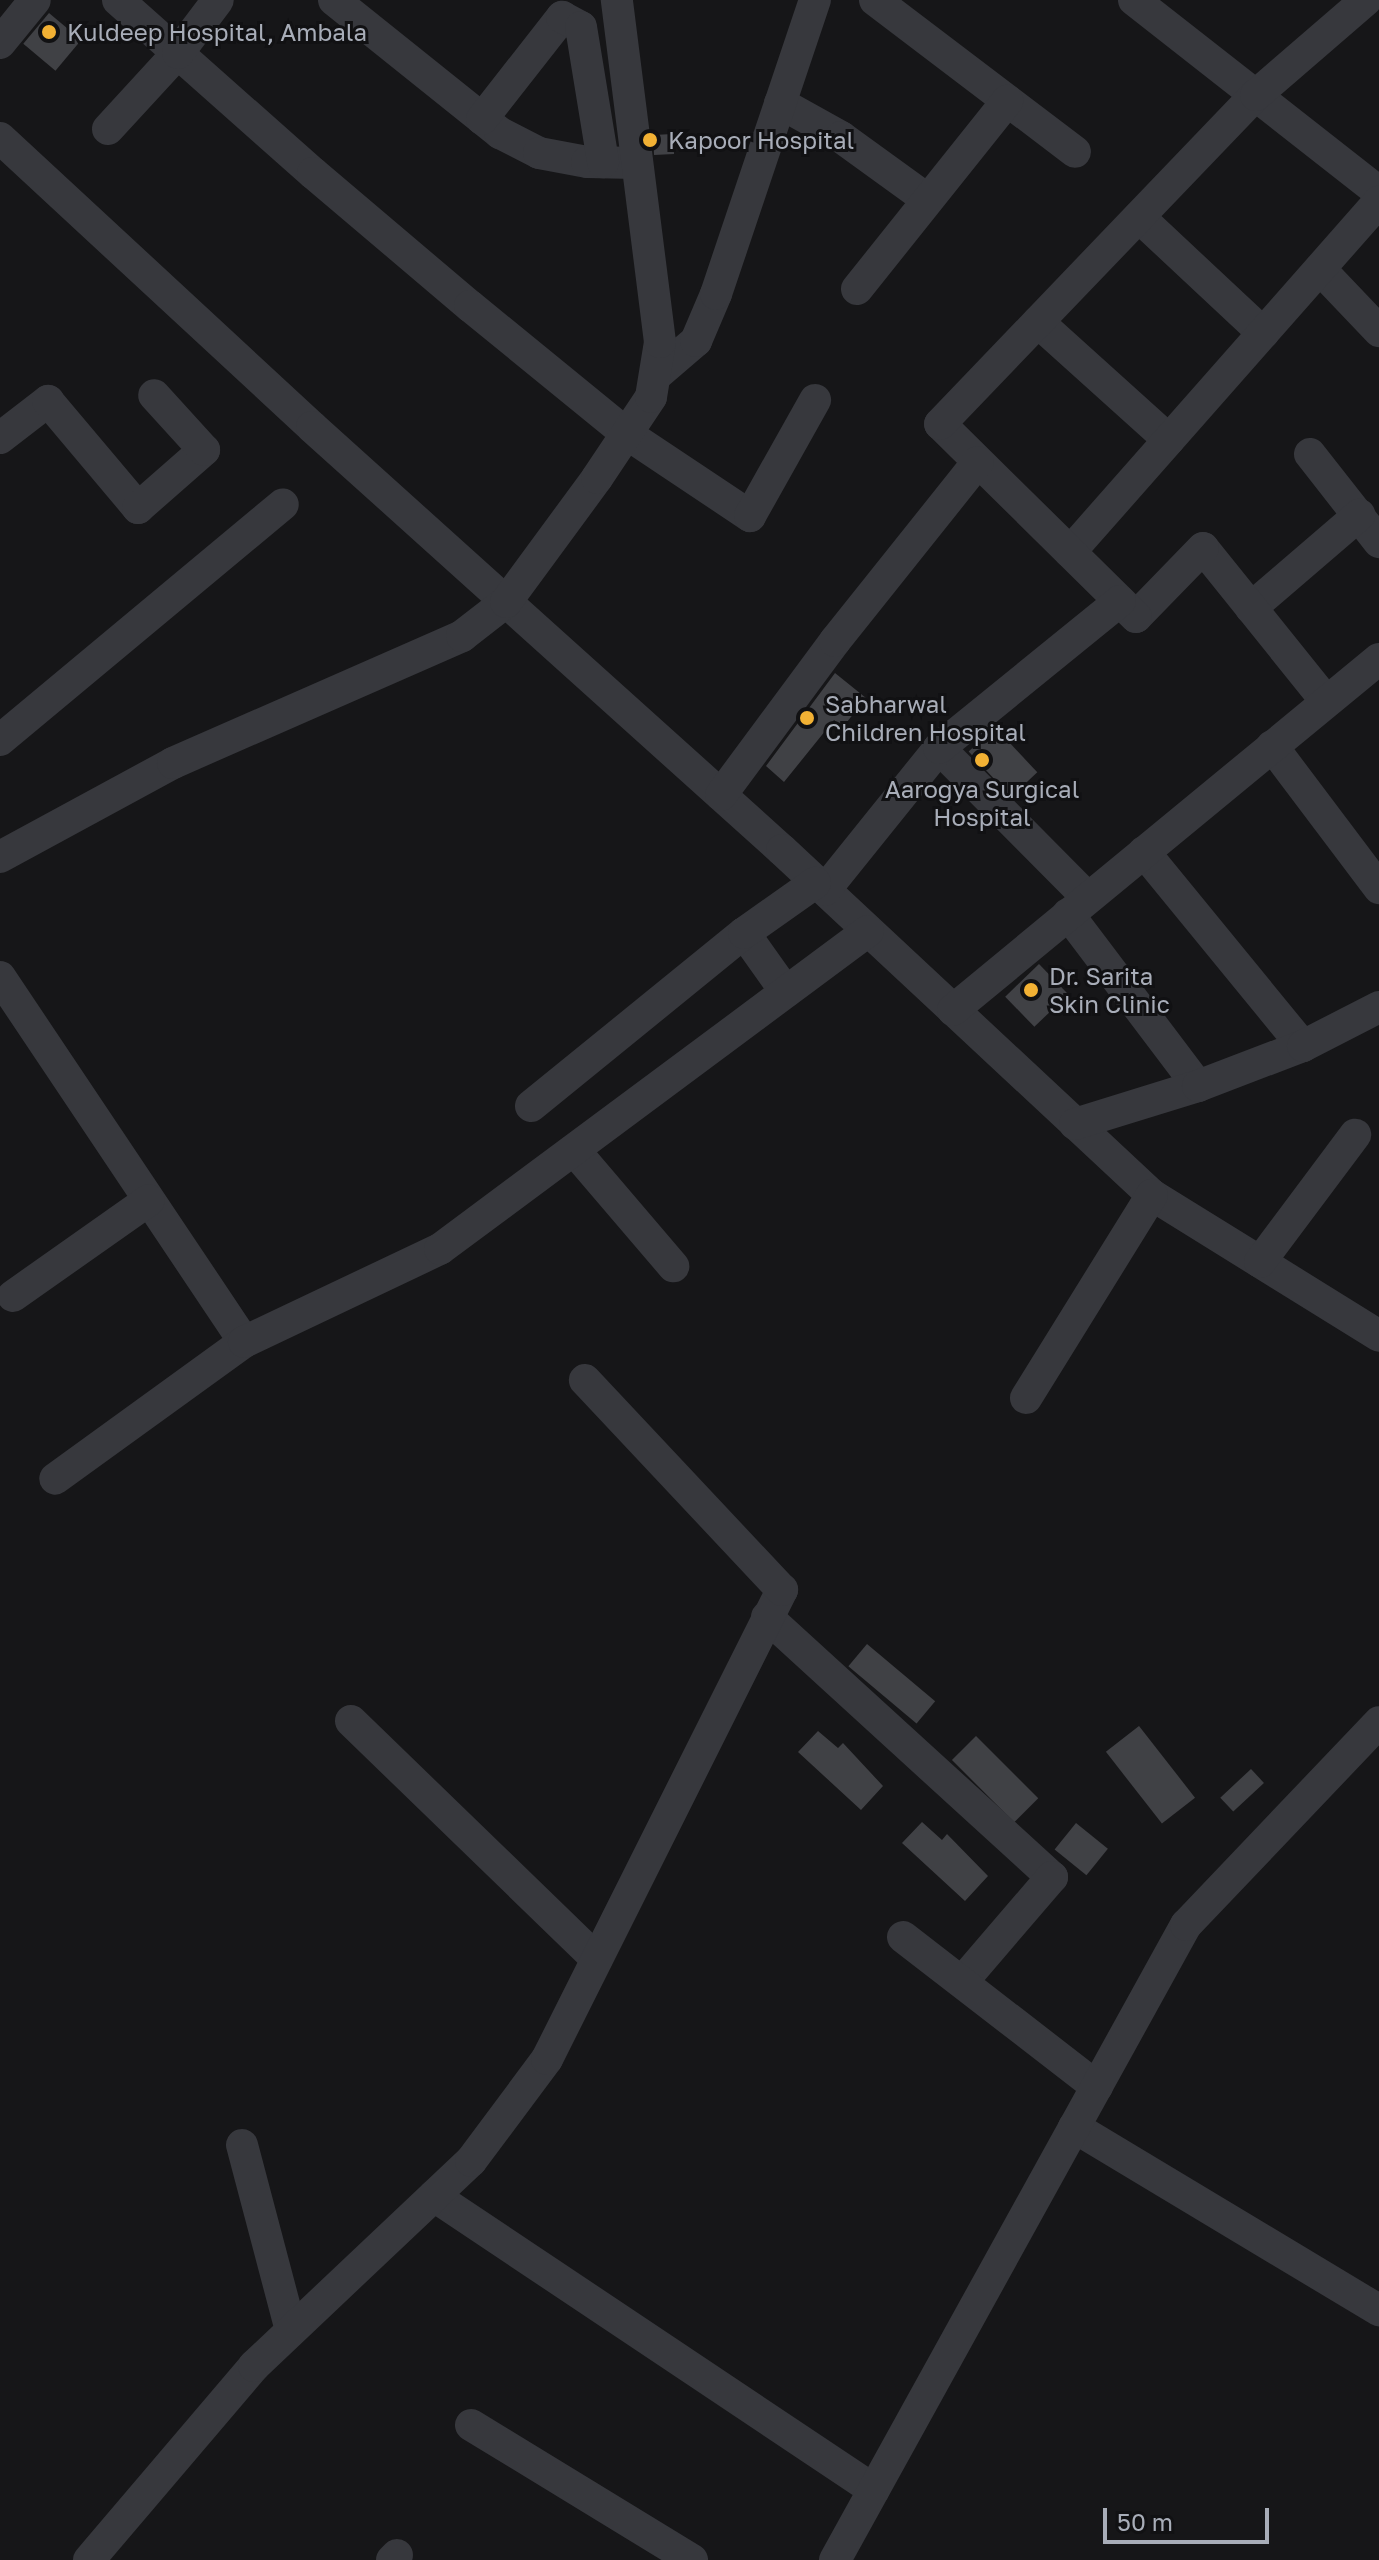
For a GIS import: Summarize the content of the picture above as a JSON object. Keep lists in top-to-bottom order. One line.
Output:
{"places":["Kuldeep Hospital, Ambala","Kapoor Hospital","Sabharwal Children Hospital","Aarogya Surgical Hospital","Dr. Sarita Skin Clinic"],"scale_bar":"50 m"}
